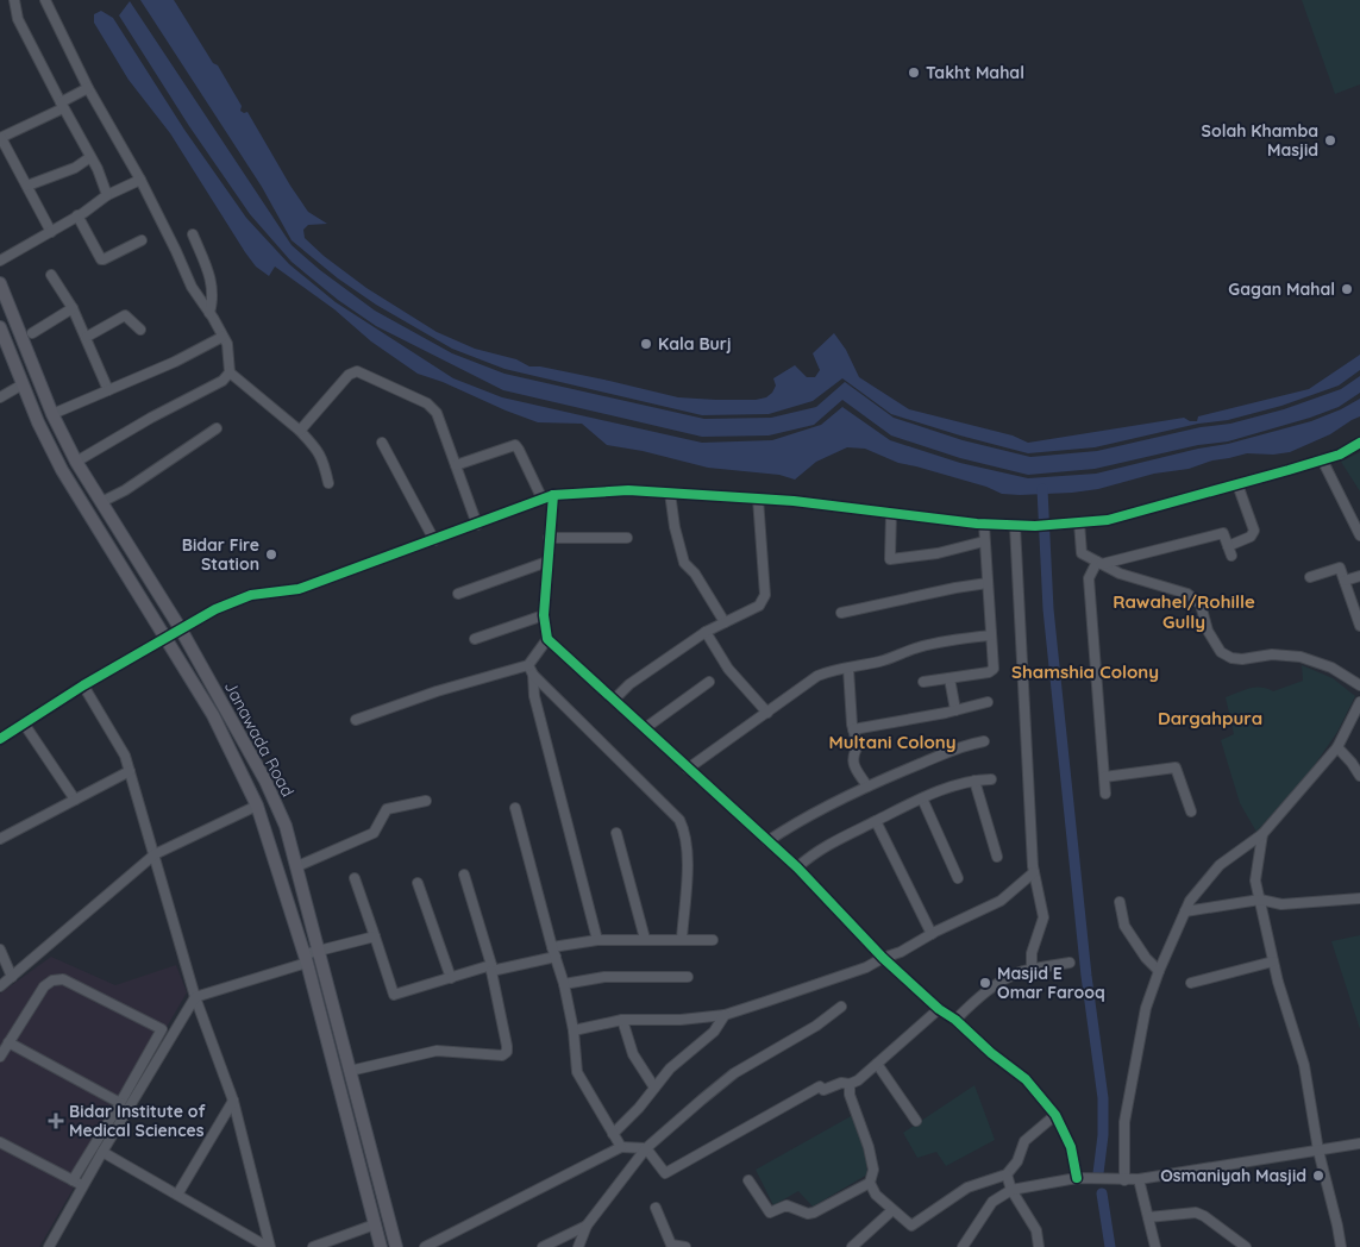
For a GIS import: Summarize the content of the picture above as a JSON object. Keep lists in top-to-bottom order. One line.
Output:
{"streets":{"main road":["Janawada Road"]},"districts":["Rawahel/Rohille Gully","Shamshia Colony","Dargahpura","Multani Colony"],"places":{"other":["Takht Mahal","Solah Khamba Masjid","Gagan Mahal","Kala Burj","Bidar Fire Station","Masjid E Omar Farooq","Osmaniyah Masjid"],"health":["Bidar Institute of Medical Sciences"]}}
